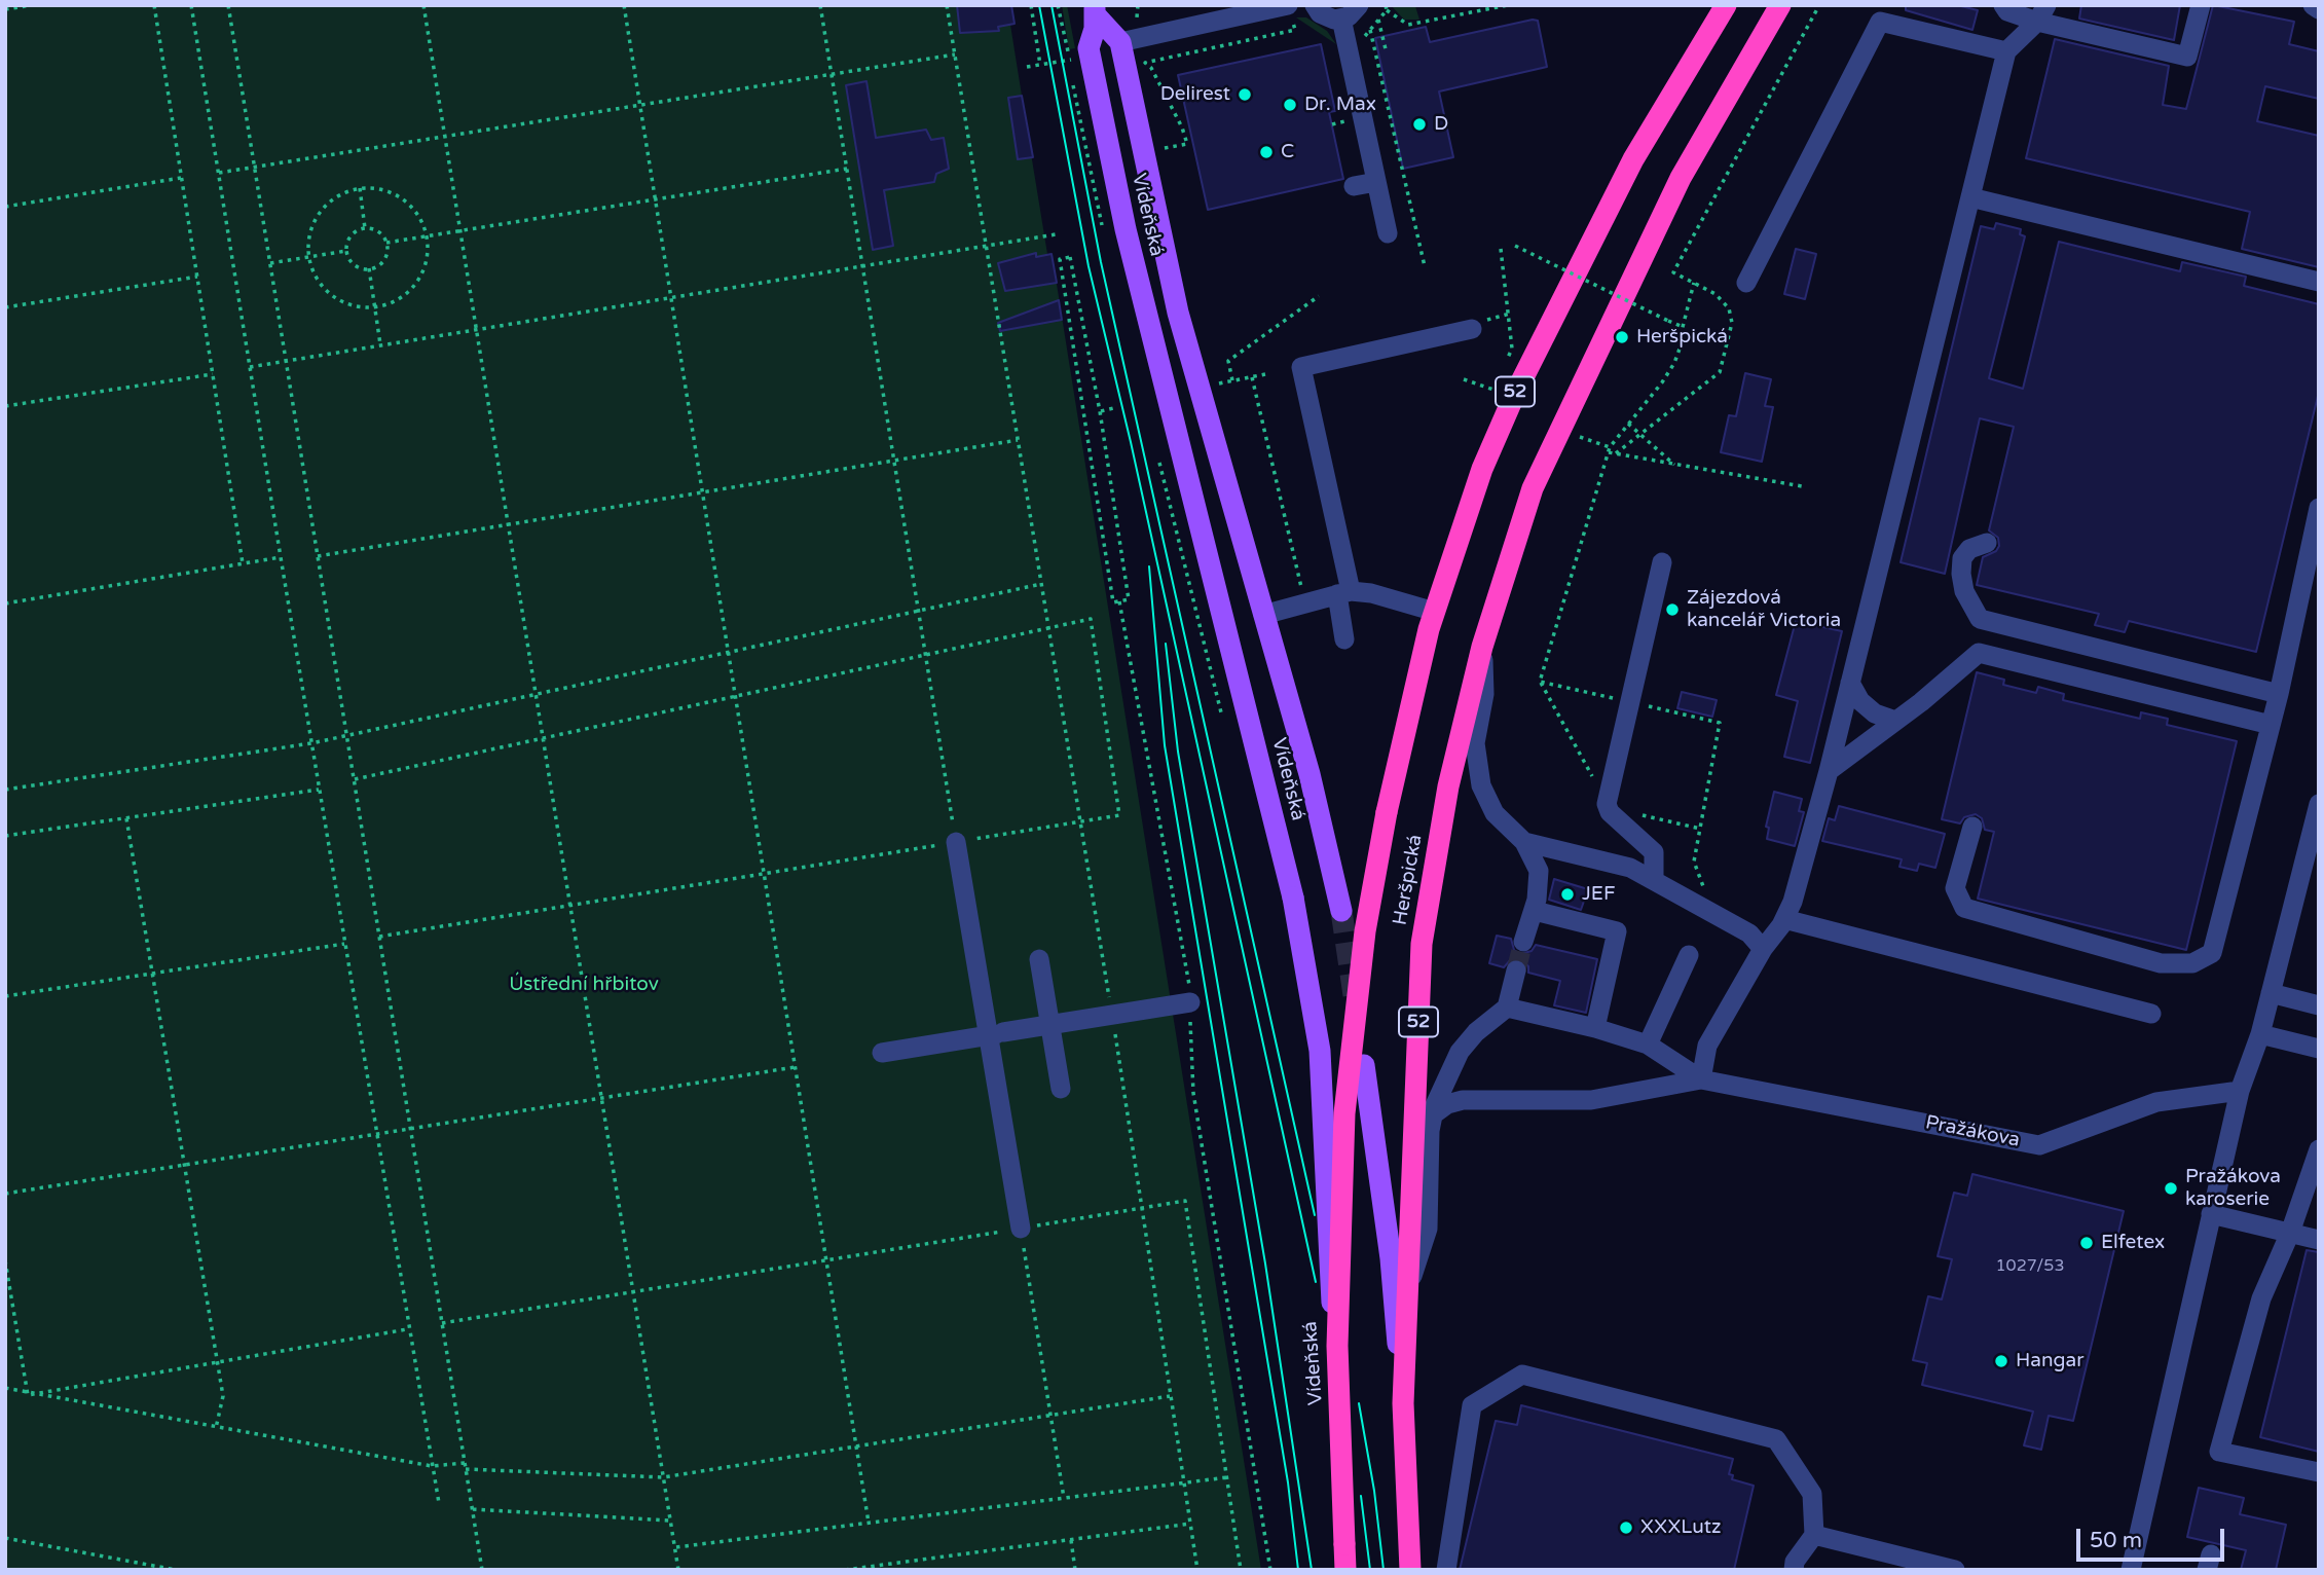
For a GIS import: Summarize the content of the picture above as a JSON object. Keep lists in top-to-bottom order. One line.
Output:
{"streets":{"highway":["Vídeňská","52","Heršpická"],"street":["Pražákova"]},"crossings":[["Vídeňská","Heršpická"],["52","Heršpická"]],"parks":["Ústřední hřbitov"],"places":["Delirest","Dr. Max","D","C","Heršpická","Zájezdová kancelář Victoria","JEF","Pražákova karoserie","Elfetex","Hangar","XXXLutz"],"house_numbers":["1027/53"],"scale_bar":"50 m"}
